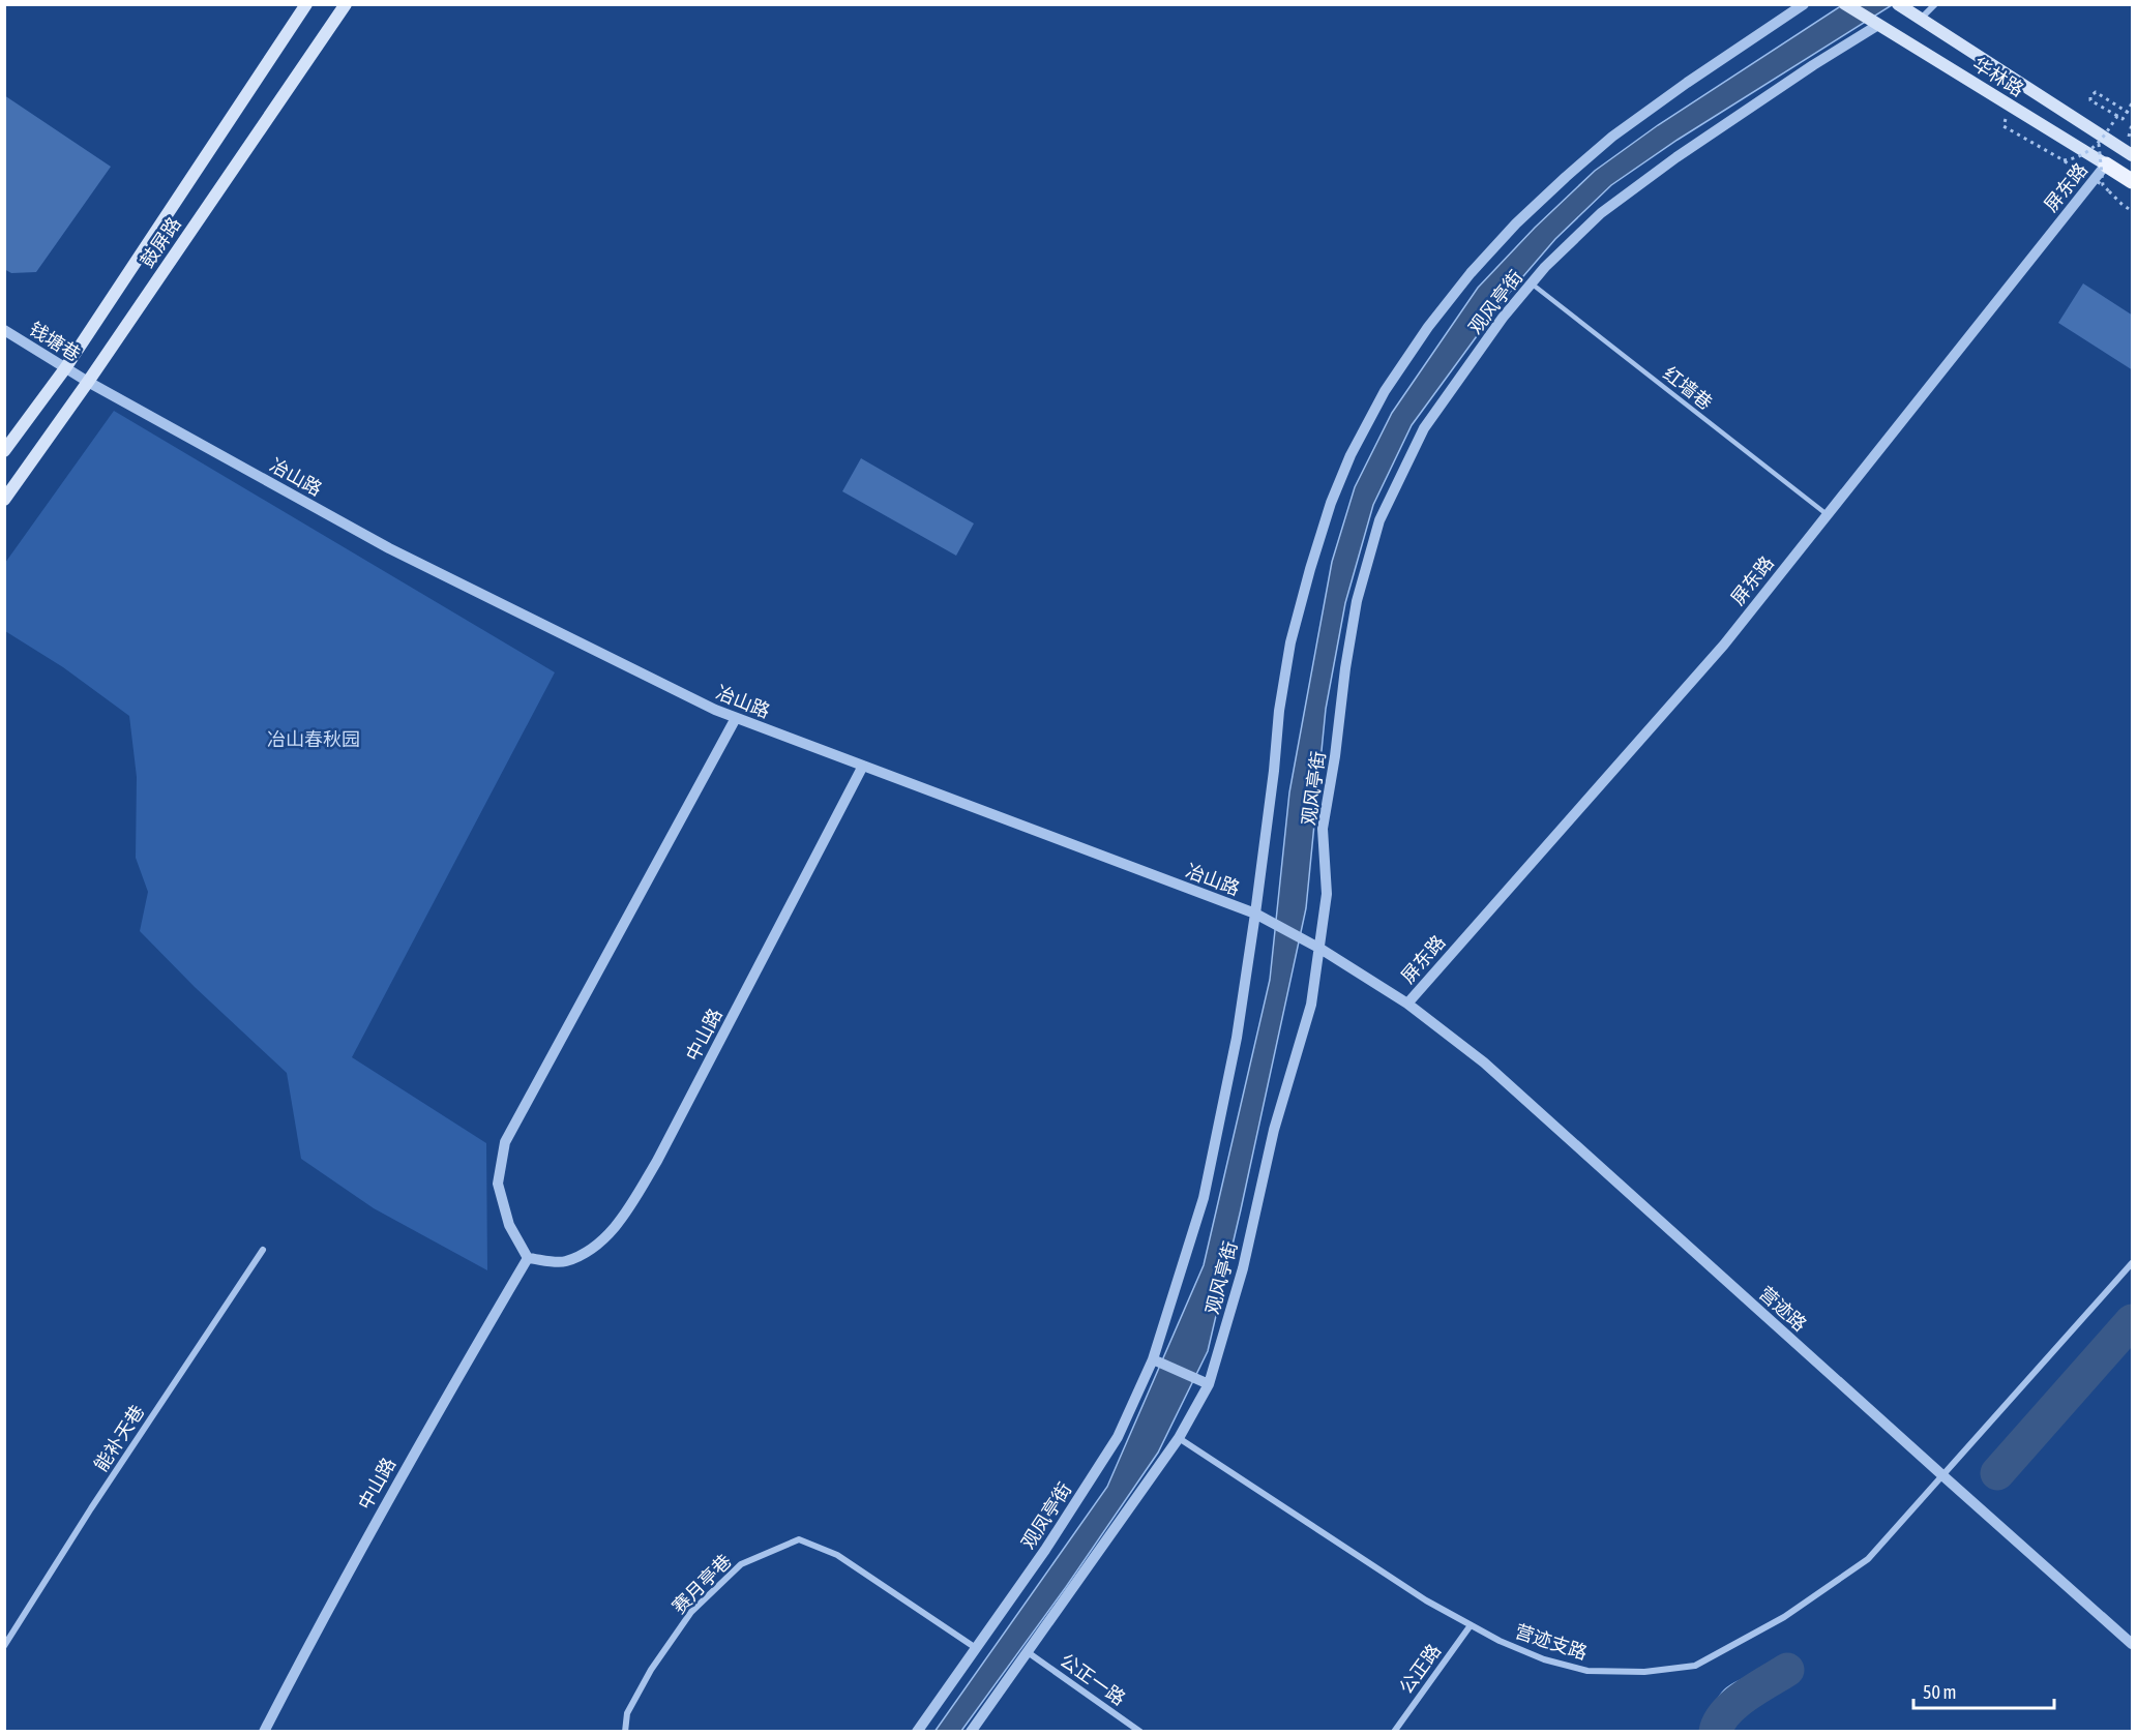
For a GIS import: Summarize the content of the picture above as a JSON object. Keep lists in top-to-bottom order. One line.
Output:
{"streets":{"main road":["华林路","鼓屏路"],"street":["屏东路","观风亭街","钱塘巷","冶山路","中山路","营迹路","能补天巷","观凤亭街","赛月亭巷","营迹支路","公正路","公正一路"],"lane":["红墙巷"]},"crossings":[["华林路","屏东路"],["华林路","观风亭街"],["屏东路","红墙巷"],["屏东路","冶山路"],["屏东路","营迹路"],["鼓屏路","钱塘巷"],["鼓屏路","冶山路"],["观风亭街","红墙巷"],["观风亭街","冶山路"],["观风亭街","观凤亭街"],["观风亭街","营迹支路"],["观风亭街","公正一路"],["钱塘巷","冶山路"],["冶山路","中山路"],["冶山路","营迹路"],["营迹路","营迹支路"],["观凤亭街","赛月亭巷"],["营迹支路","公正路"]],"parks":["冶山春秋园"],"scale_bar":"50 m"}
